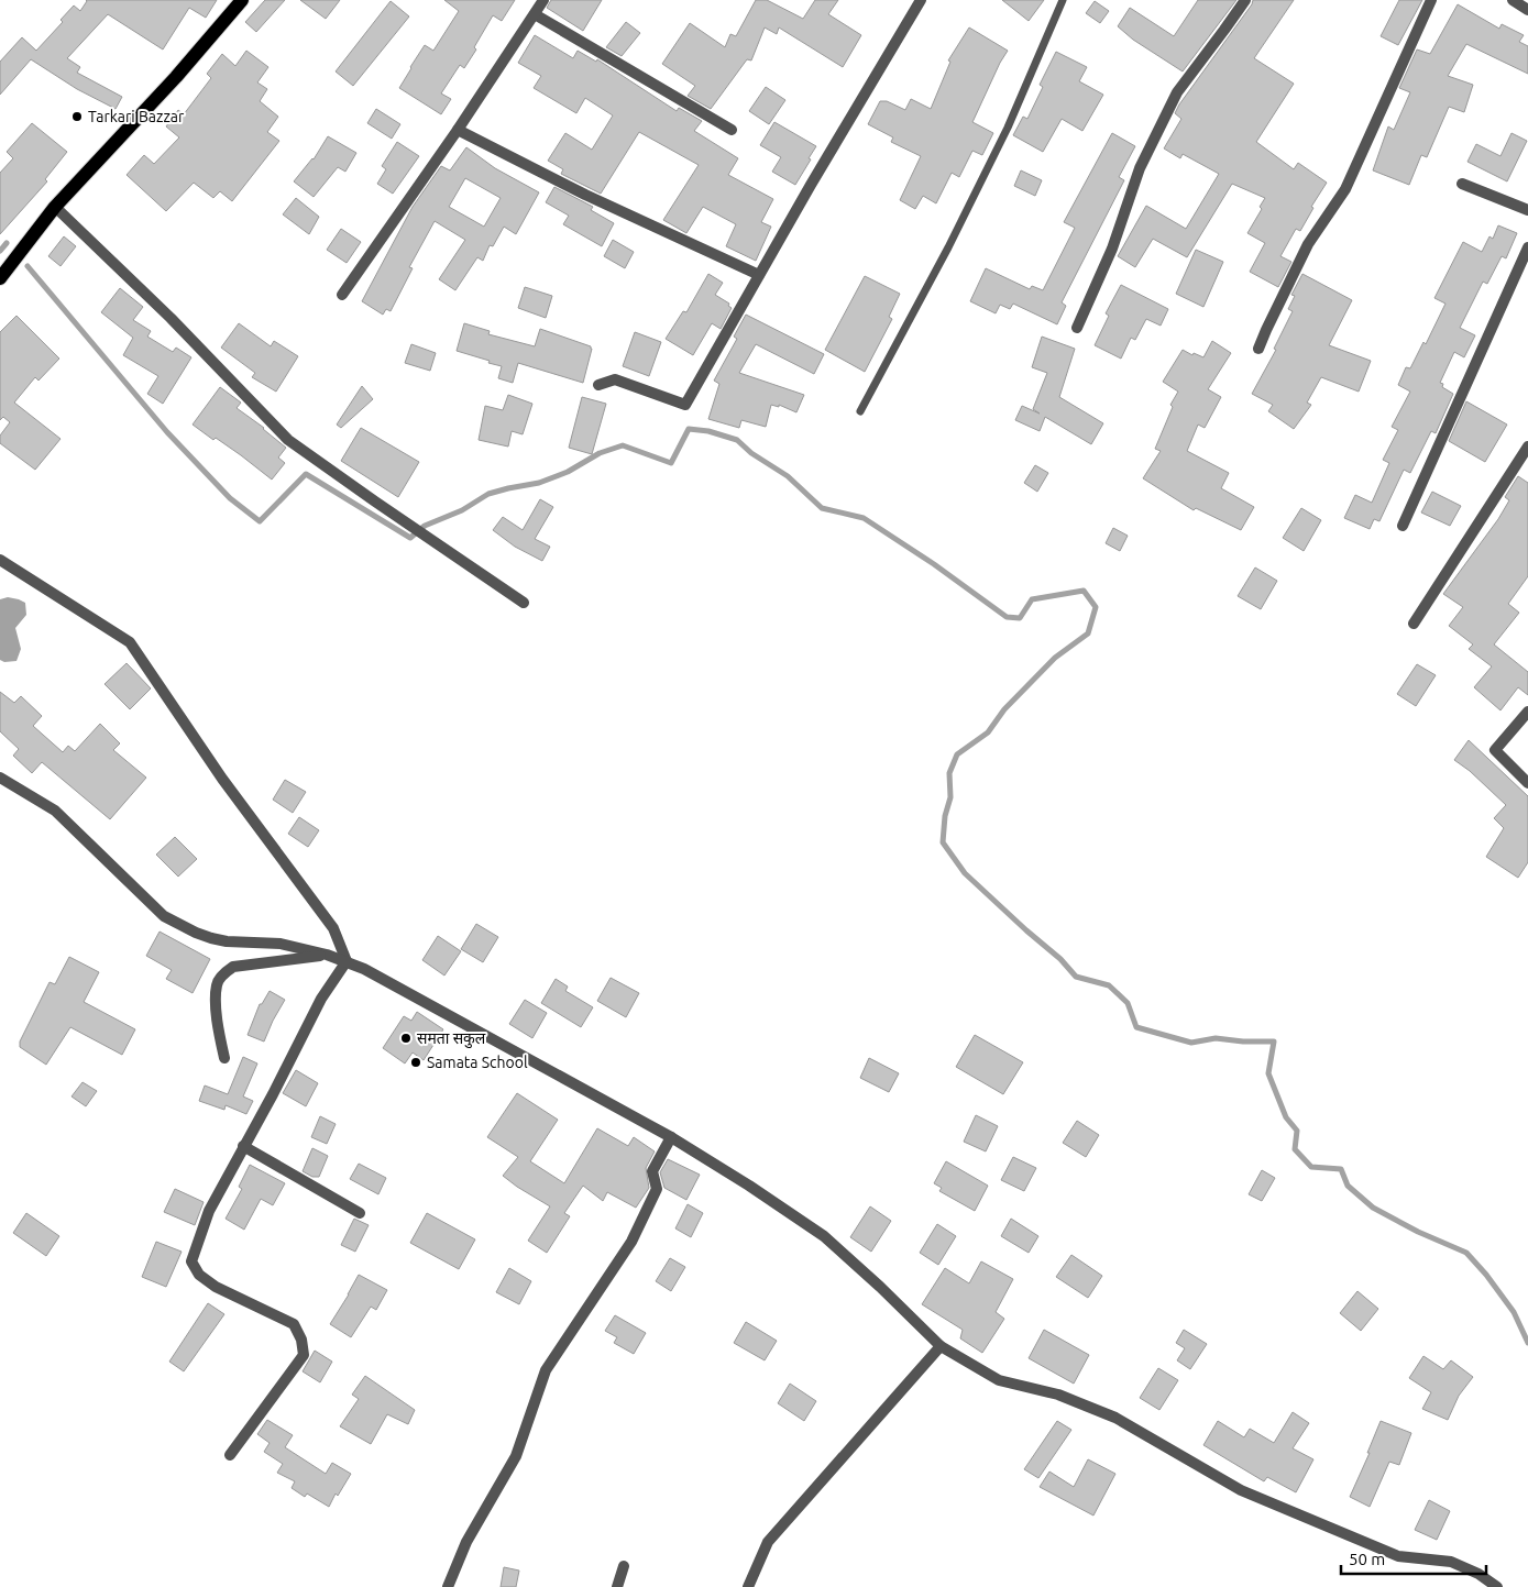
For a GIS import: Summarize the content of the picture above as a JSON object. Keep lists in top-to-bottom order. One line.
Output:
{"places":["Tarkari Bazzar","समता सकुल","Samata School"],"scale_bar":"50 m"}
